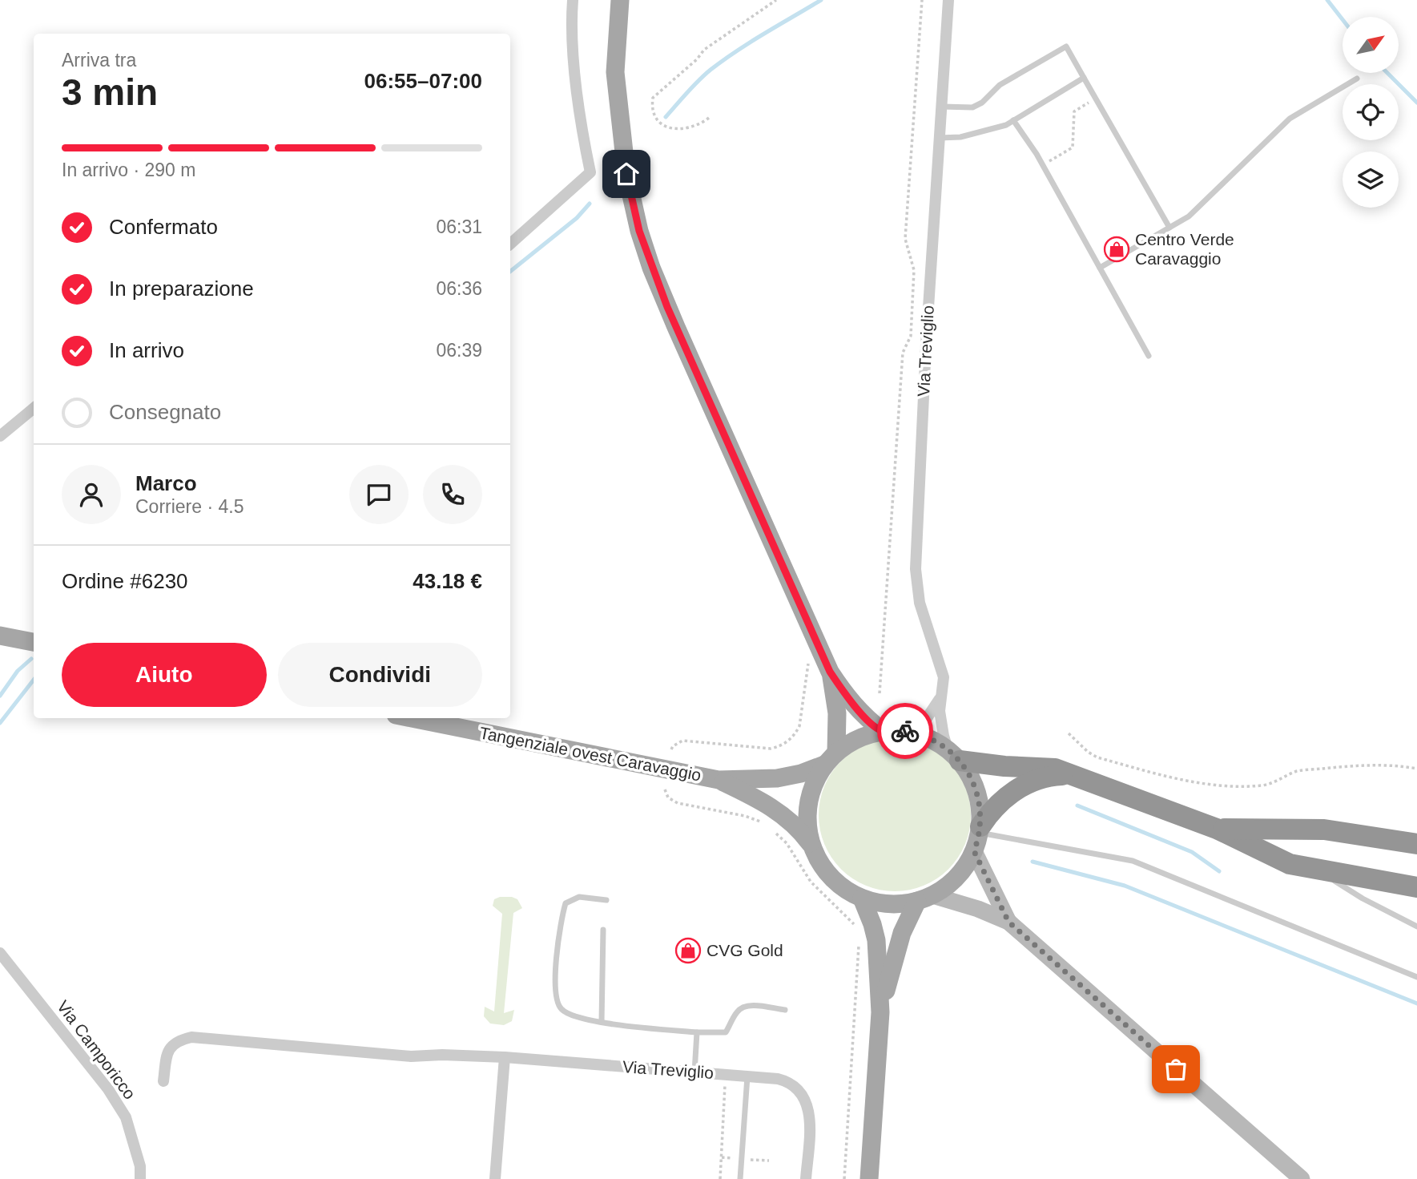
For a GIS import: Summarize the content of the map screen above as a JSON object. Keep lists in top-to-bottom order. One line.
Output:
{"streets":{"main road":["Tangenziale ovest Caravaggio"],"street":["Via Treviglio","Via Camporicco"]},"crossings":[["Via Treviglio","Tangenziale ovest Caravaggio"]],"places":{"shop":["Centro Verde Caravaggio","CVG Gold"]},"north":"top right","page":{"heading":["3 min","Arriva tra","06:55–07:00"],"panel":["Marco","Corriere · 4.5","Ordine #6230","43.18 €"],"bar":"In arrivo · 290 m","list":[["Confermato","06:31"],["In preparazione","06:36"],["In arrivo","06:39"],"Consegnato"],"buttons":["Aiuto","Condividi"]}}
